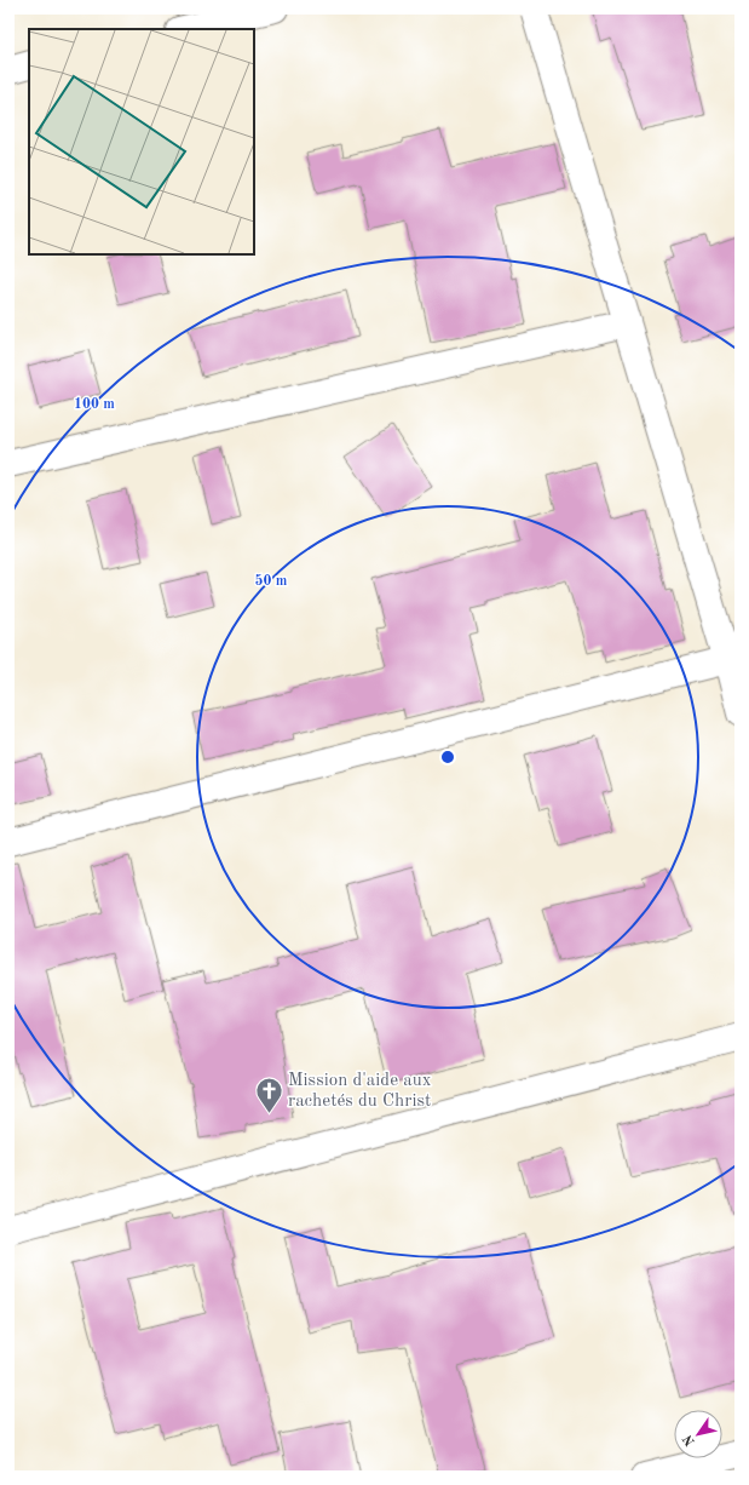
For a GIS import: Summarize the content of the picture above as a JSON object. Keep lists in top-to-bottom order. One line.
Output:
{"places":{"church":["Mission d'aide aux rachetés du Christ"]},"north":"bottom left","rings":["100 m","50 m"]}
